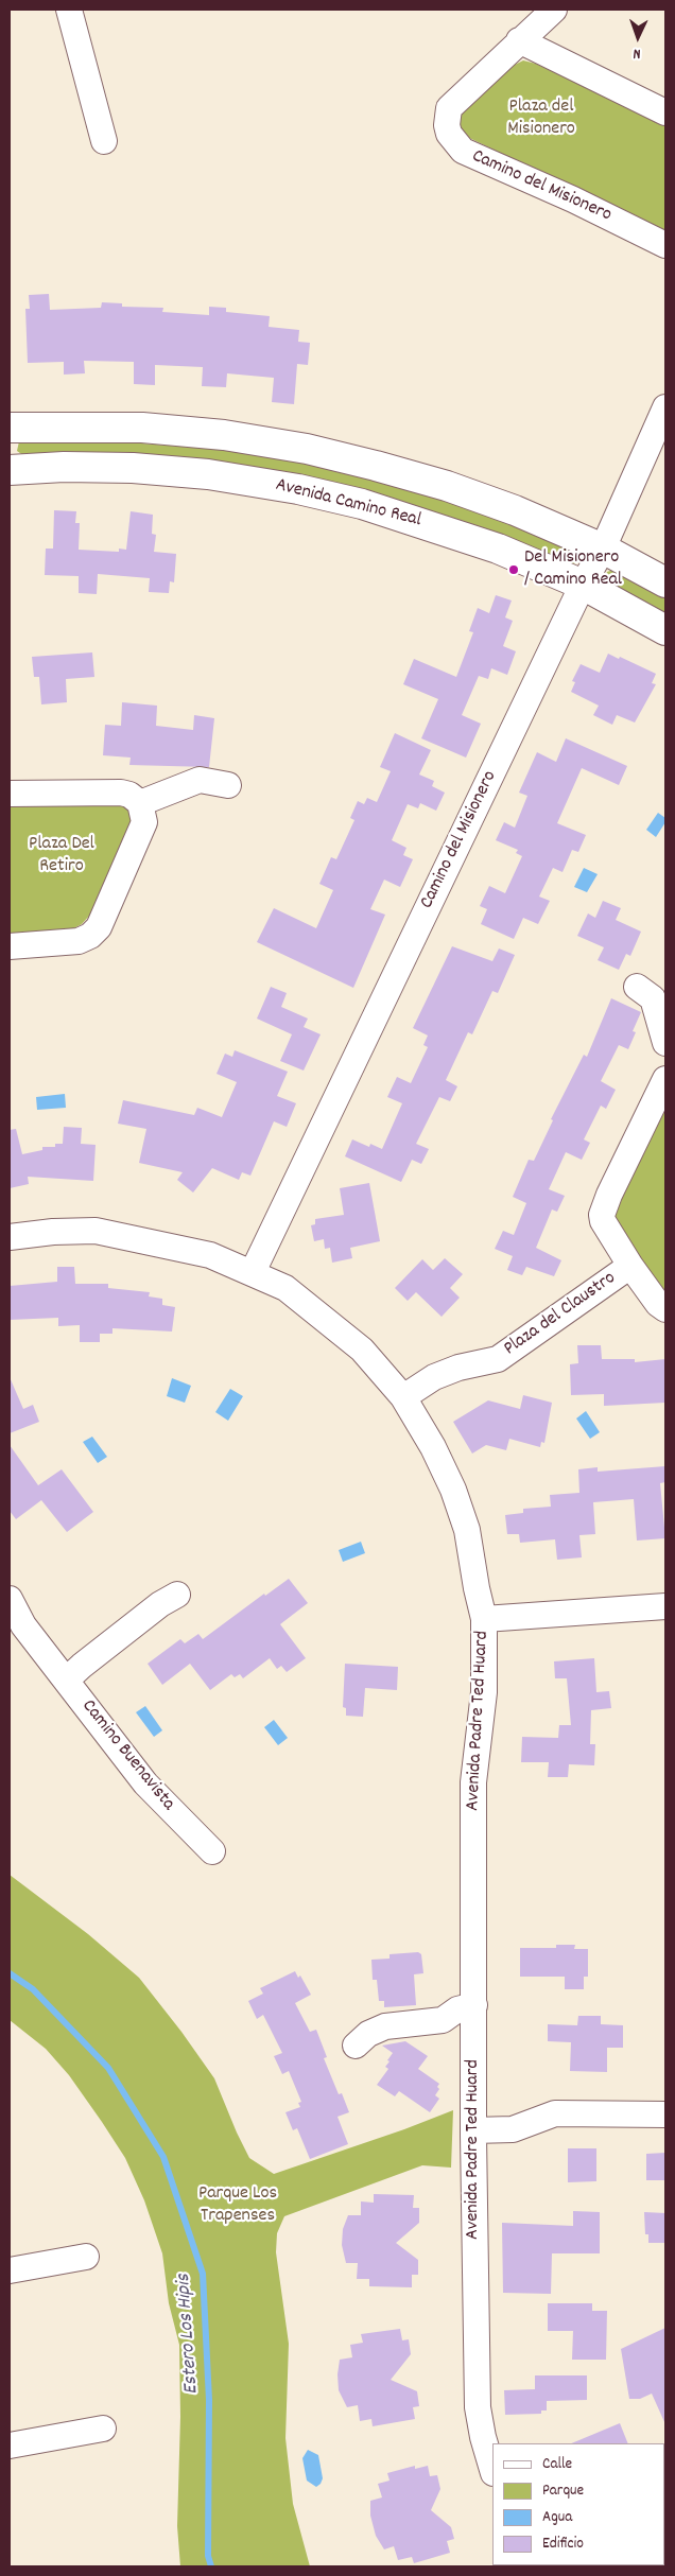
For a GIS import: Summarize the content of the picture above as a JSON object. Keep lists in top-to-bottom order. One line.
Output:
{"streets":{"main road":["Avenida Camino Real"],"street":["Camino del Misionero","Plaza del Claustro","Avenida Padre Ted Huard","Camino Buenavista"]},"crossings":[["Camino del Misionero","Avenida Camino Real"],["Camino del Misionero","Avenida Padre Ted Huard"],["Plaza del Claustro","Avenida Padre Ted Huard"]],"water":["Estero Los Hipis"],"parks":["Plaza del Misionero","Plaza Del Retiro","Parque Los Trapenses"],"places":["Del Misionero / Camino Real"],"legend":["Calle","Parque","Agua","Edificio"],"north":"bottom"}
